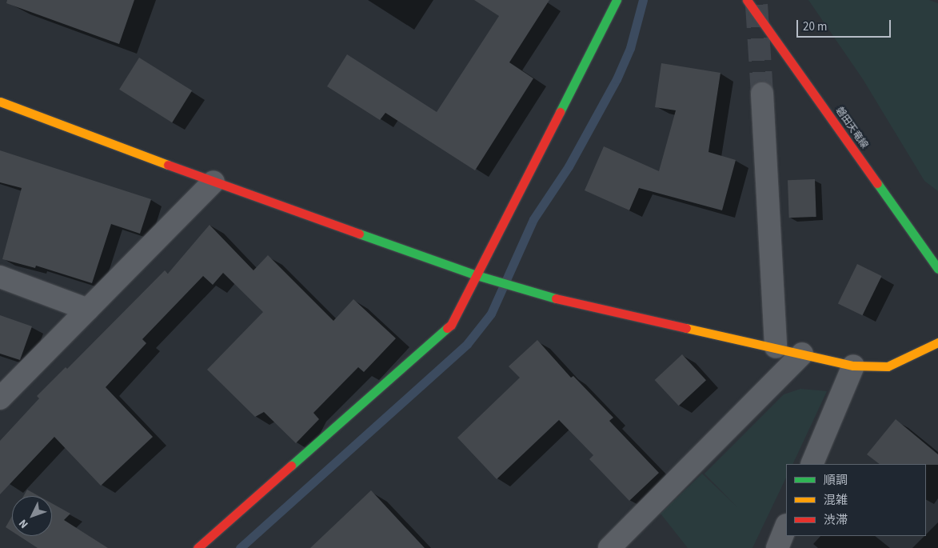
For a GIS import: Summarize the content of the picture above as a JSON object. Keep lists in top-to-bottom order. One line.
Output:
{"streets":{"street":["磐田天竜線"]},"legend":["順調","混雑","渋滞"],"scale_bar":"20 m","north":"bottom left"}
